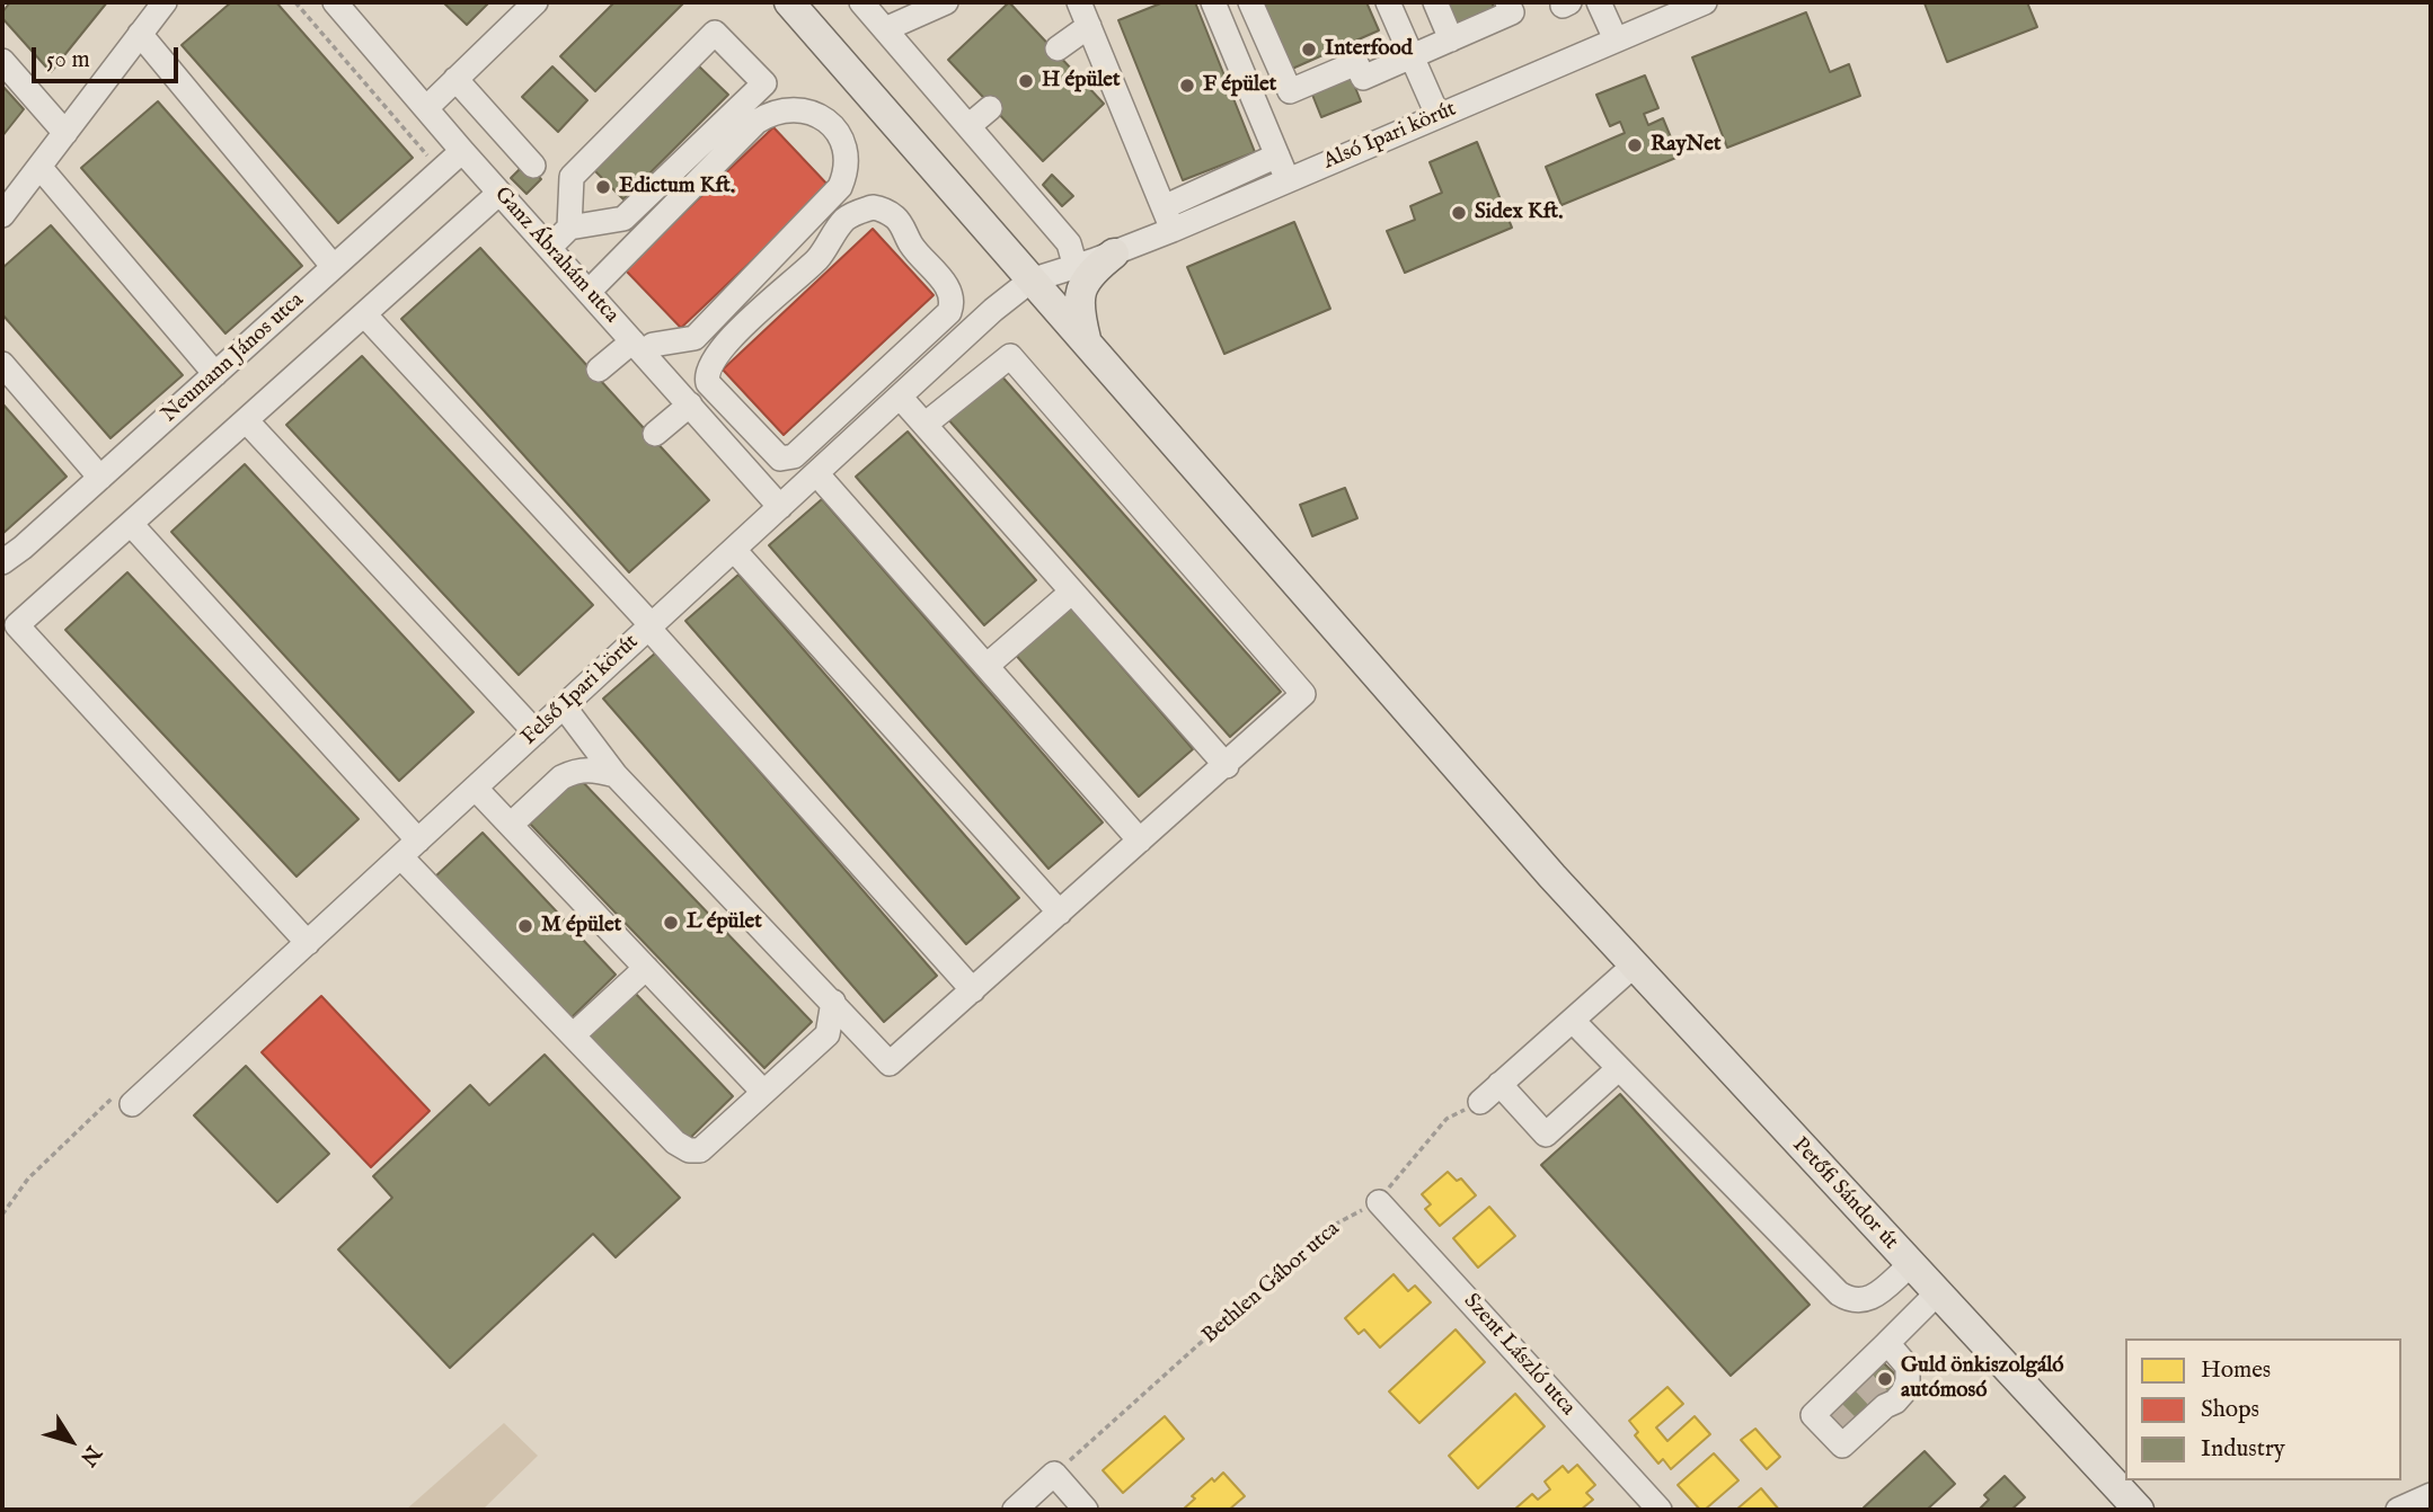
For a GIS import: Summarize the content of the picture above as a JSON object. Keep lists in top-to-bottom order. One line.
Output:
{"streets":{"main road":["Petőfi Sándor út"],"street":["Alsó Ipari körút","Ganz Ábrahám utca","Neumann János utca","Felső Ipari körút","Szent László utca"],"path":["Bethlen Gábor utca"]},"crossings":[["Alsó Ipari körút","Felső Ipari körút"],["Alsó Ipari körút","Petőfi Sándor út"],["Ganz Ábrahám utca","Neumann János utca"],["Ganz Ábrahám utca","Felső Ipari körút"],["Felső Ipari körút","Petőfi Sándor út"],["Bethlen Gábor utca","Szent László utca"]],"places":["Interfood","H épület","F épület","RayNet","Edictum Kft.","Sidex Kft.","L épület","M épület","Guld önkiszolgáló autómosó"],"legend":["Homes","Shops","Industry"],"scale_bar":"50 m","north":"bottom right"}
